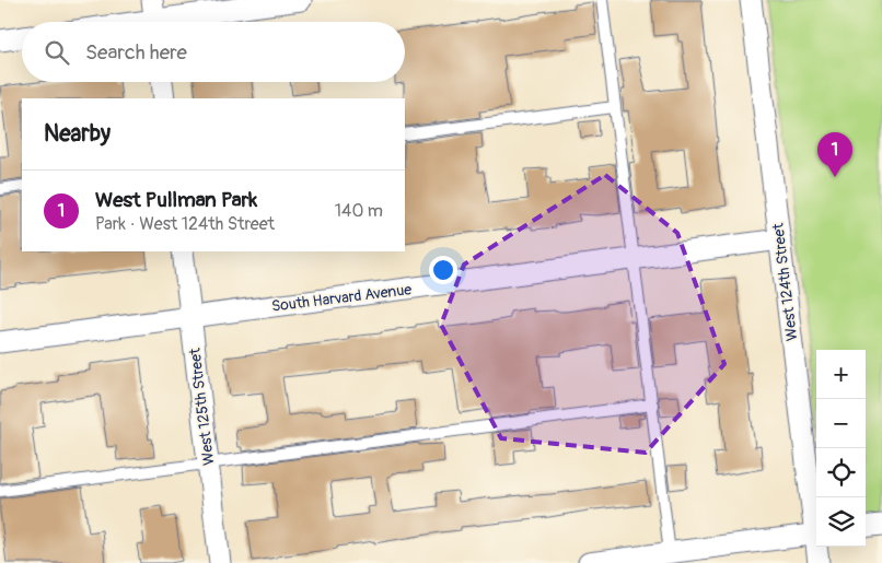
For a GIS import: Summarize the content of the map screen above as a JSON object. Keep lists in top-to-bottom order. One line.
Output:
{"streets":{"street":["West 124th Street","South Harvard Avenue","West 125th Street"]},"crossings":[["West 124th Street","South Harvard Avenue"],["South Harvard Avenue","West 125th Street"]],"page":{"search":"Search here","heading":"Nearby","pins":"1","list":[{"mark":"1","name":"West Pullman Park","note":"Park · West 124th Street","value":"140 m"}],"map_buttons":["+","−"]}}
